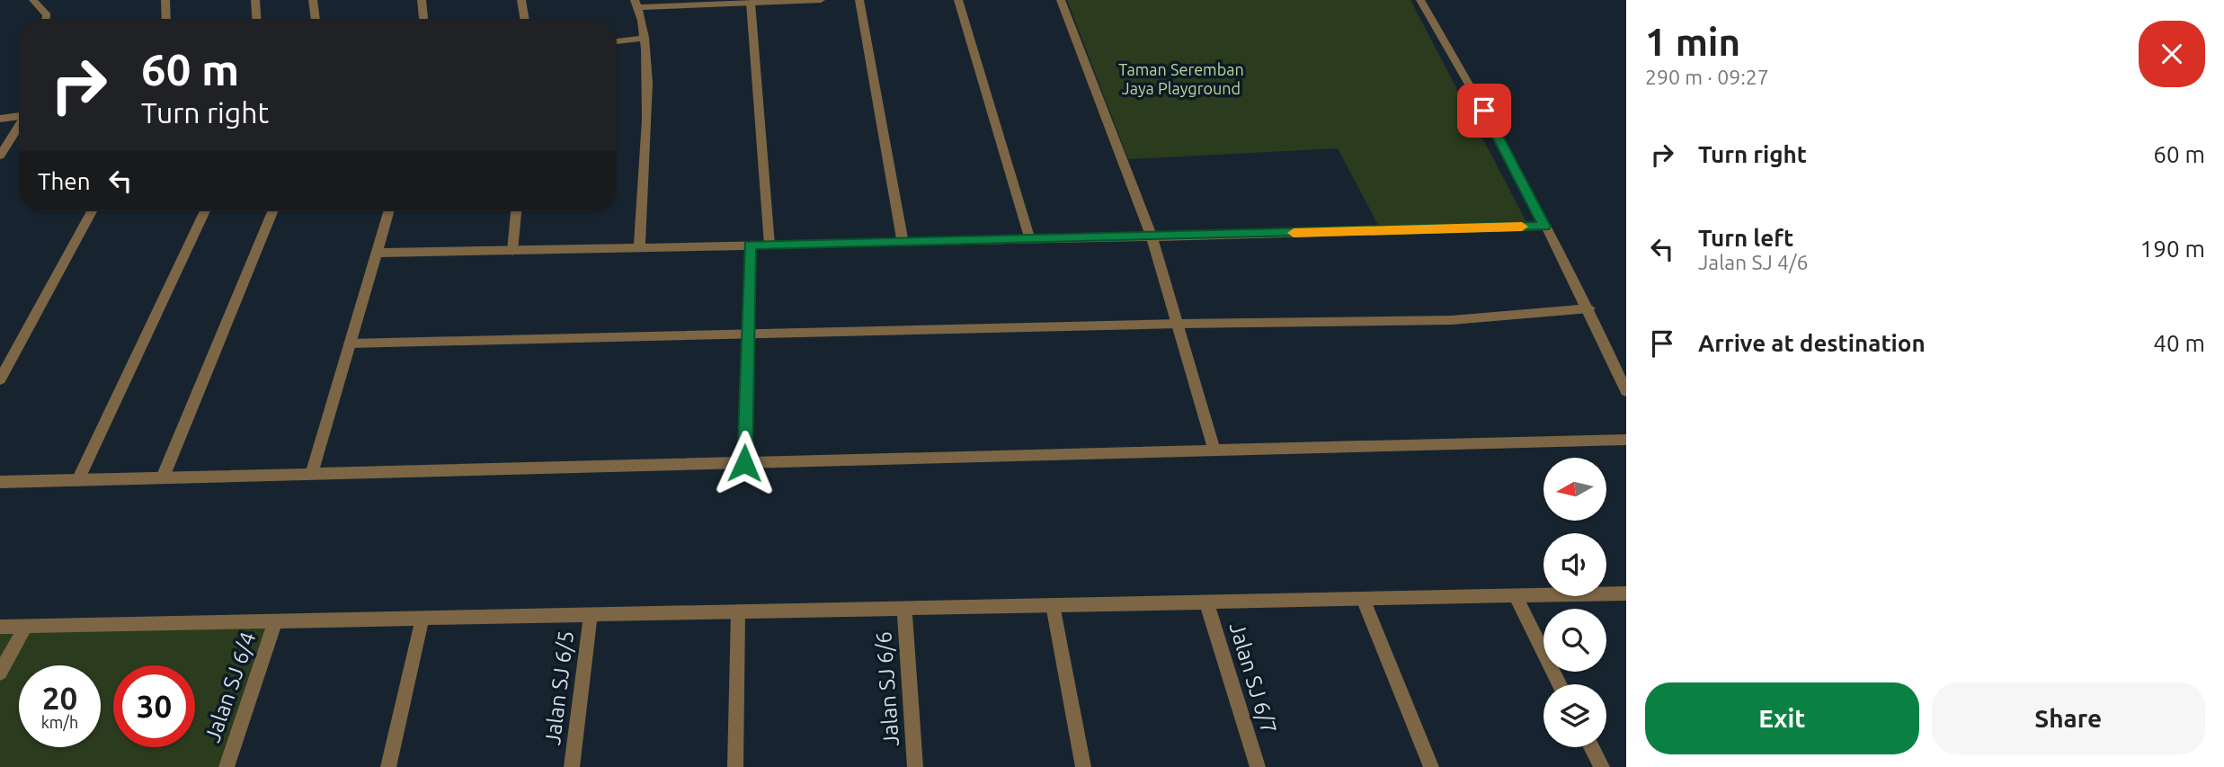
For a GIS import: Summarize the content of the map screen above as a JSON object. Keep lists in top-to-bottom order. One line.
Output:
{"streets":{"street":["Jalan SJ 6/7","Jalan SJ 6/4","Jalan SJ 6/5","Jalan SJ 6/6"]},"parks":["Taman Seremban Jaya Playground"],"north":"left","page":{"heading":["1 min","290 m · 09:27"],"turn":["60 m","Turn right"],"list":[{"name":"Turn right","value":"60 m"},{"name":"Turn left","note":"Jalan SJ 4/6","value":"190 m"},{"name":"Arrive at destination","value":"40 m"}],"then":"Then","speed":"20 km/h","limit":"30","buttons":["Exit","Share"]}}
